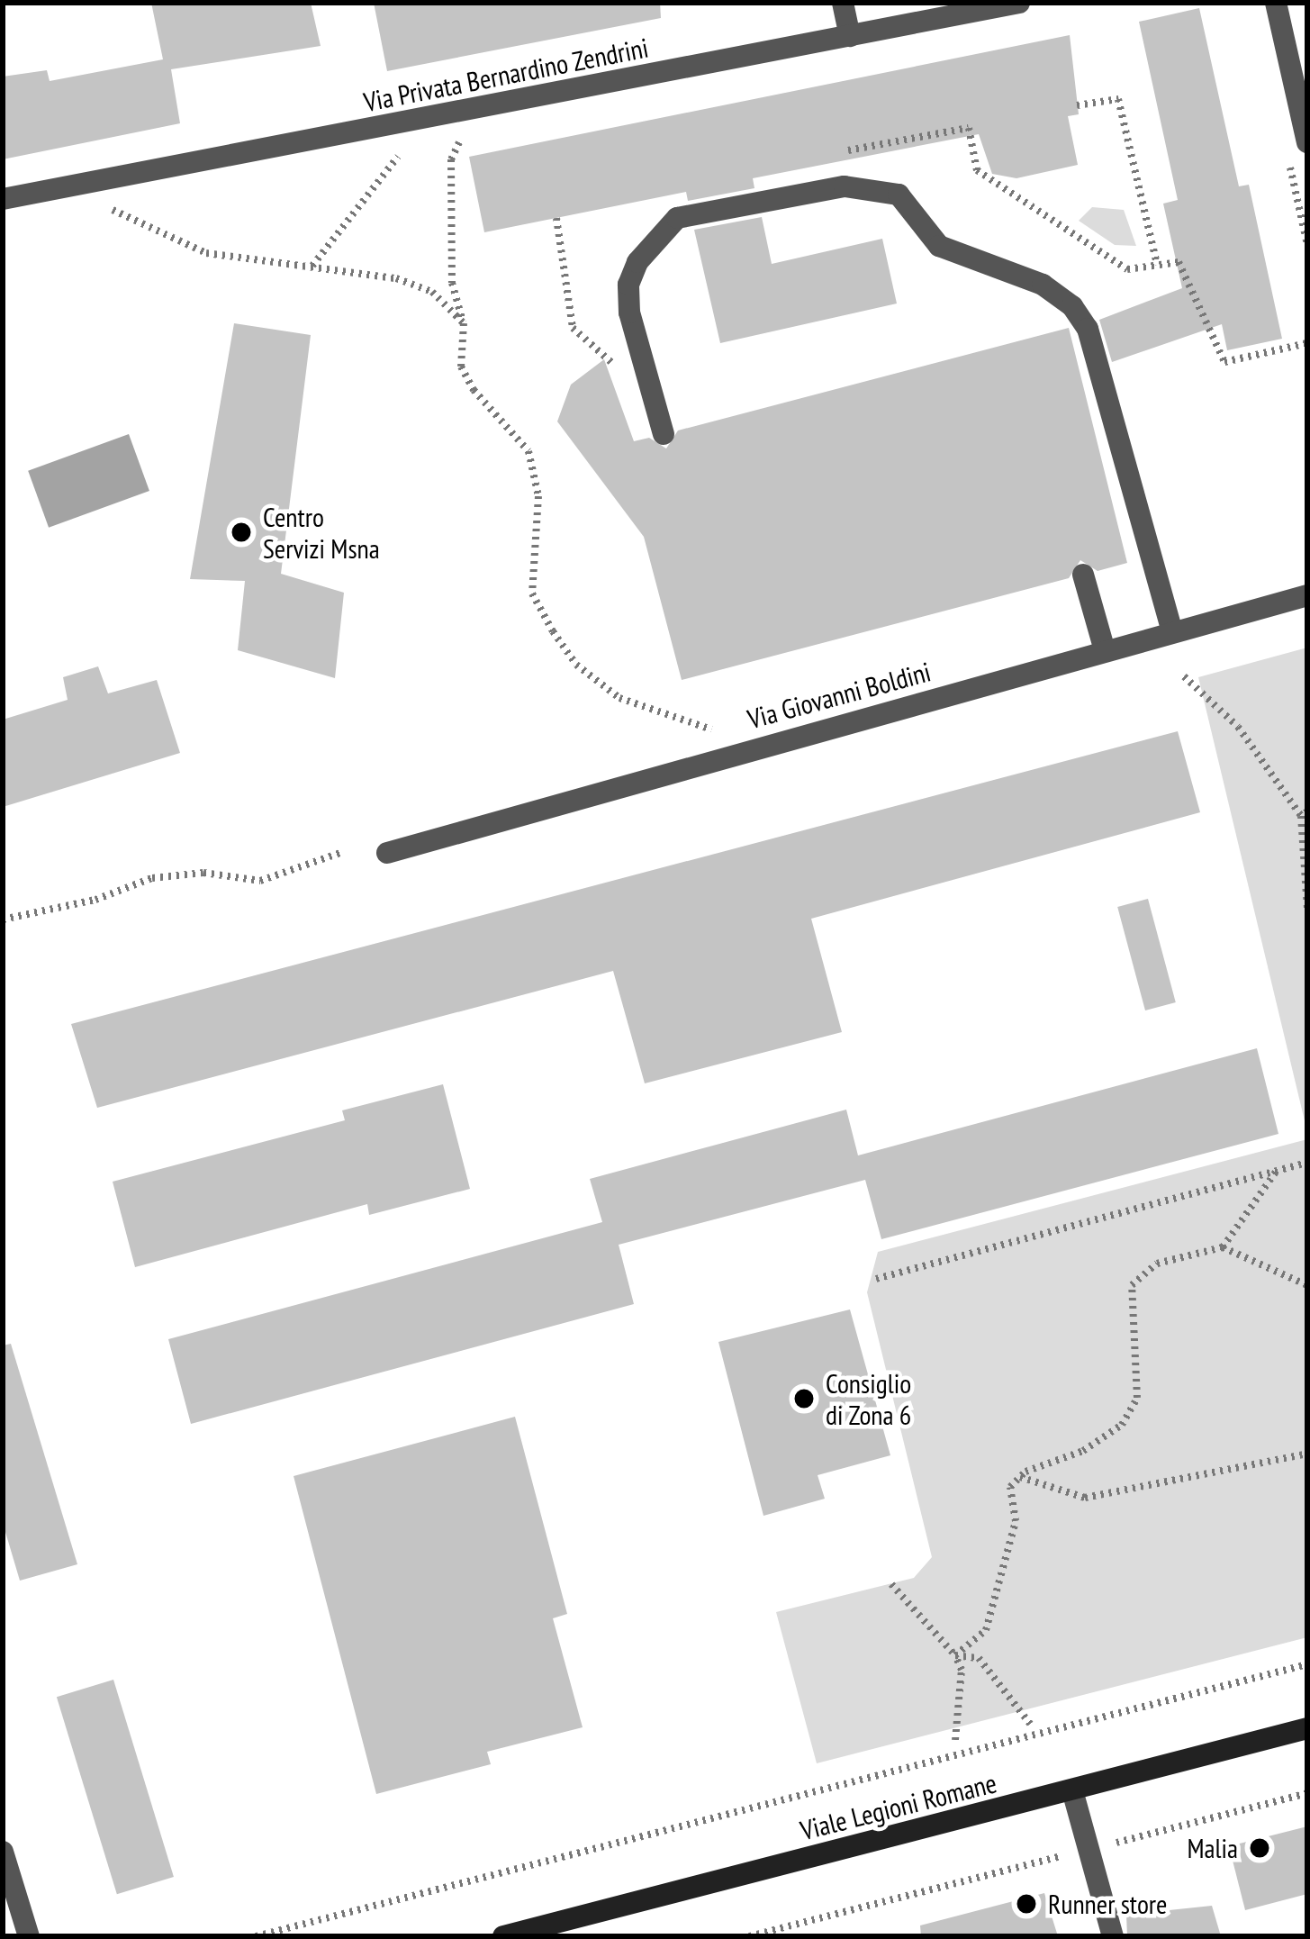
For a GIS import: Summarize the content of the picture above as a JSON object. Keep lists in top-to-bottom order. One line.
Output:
{"streets":{"main road":["Viale Legioni Romane"],"street":["Via Privata Bernardino Zendrini","Via Giovanni Boldini"]},"places":["Centro Servizi Msna","Consiglio di Zona 6","Malia","Runner store"]}
